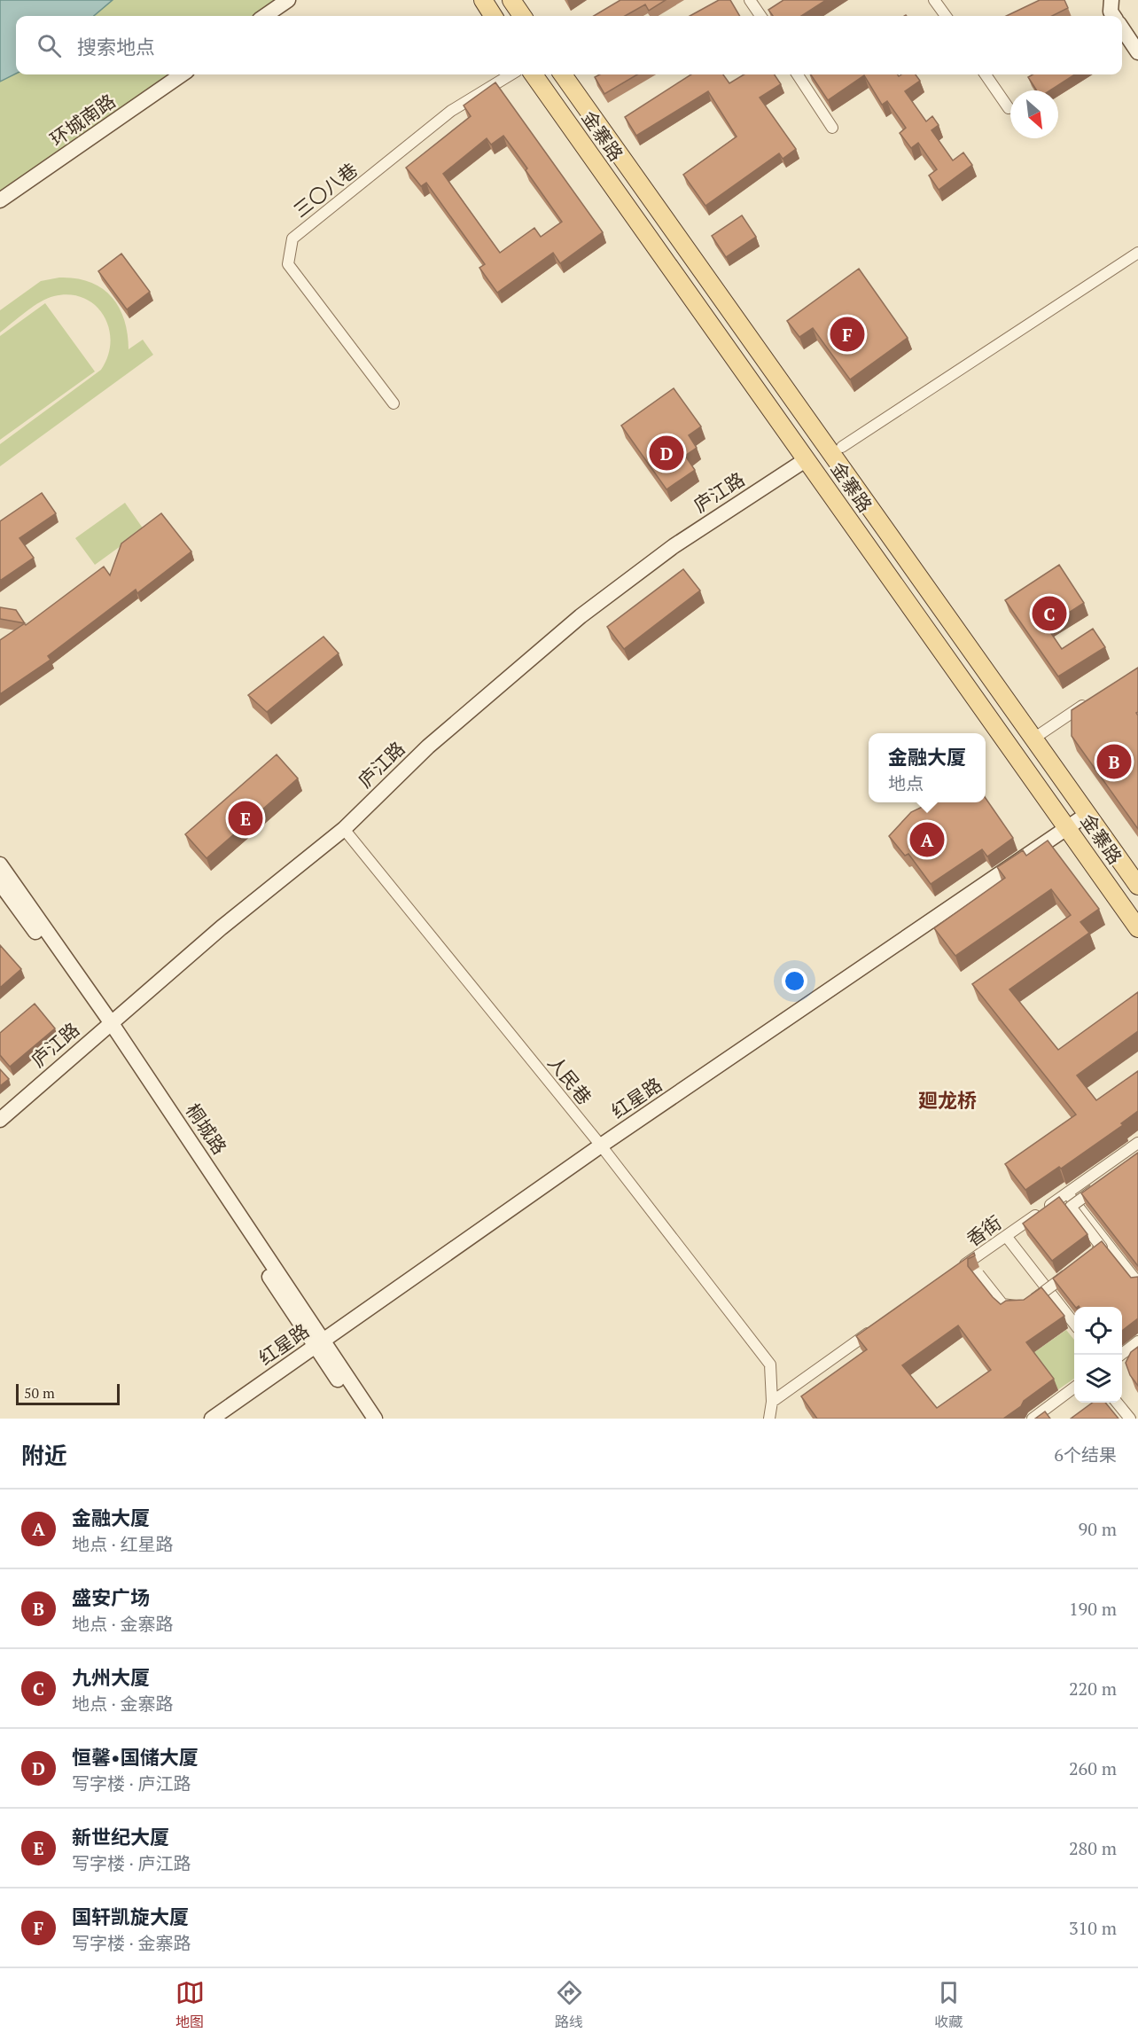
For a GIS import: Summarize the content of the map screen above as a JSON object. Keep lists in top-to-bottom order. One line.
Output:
{"streets":{"main road":["金寨路"],"street":["环城南路","三〇八巷","庐江路","人民巷","红星路","桐城路","香街"]},"crossings":[["金寨路","庐江路"],["金寨路","红星路"],["庐江路","人民巷"],["庐江路","桐城路"],["人民巷","红星路"],["红星路","桐城路"]],"districts":["廻龙桥"],"scale_bar":"50 m","north":"bottom right","page":{"search":"搜索地点","pins":["F","D","C","B","E","A"],"popup":["金融大厦","地点"],"scale":"50 m","heading":["附近","6个结果"],"list":[{"mark":"A","name":"金融大厦","note":"地点 · 红星路","value":"90 m"},{"mark":"B","name":"盛安广场","note":"地点 · 金寨路","value":"190 m"},{"mark":"C","name":"九州大厦","note":"地点 · 金寨路","value":"220 m"},{"mark":"D","name":"恒馨•国储大厦","note":"写字楼 · 庐江路","value":"260 m"},{"mark":"E","name":"新世纪大厦","note":"写字楼 · 庐江路","value":"280 m"},{"mark":"F","name":"国轩凯旋大厦","note":"写字楼 · 金寨路","value":"310 m"}],"nav":["地图","路线","收藏"]}}
